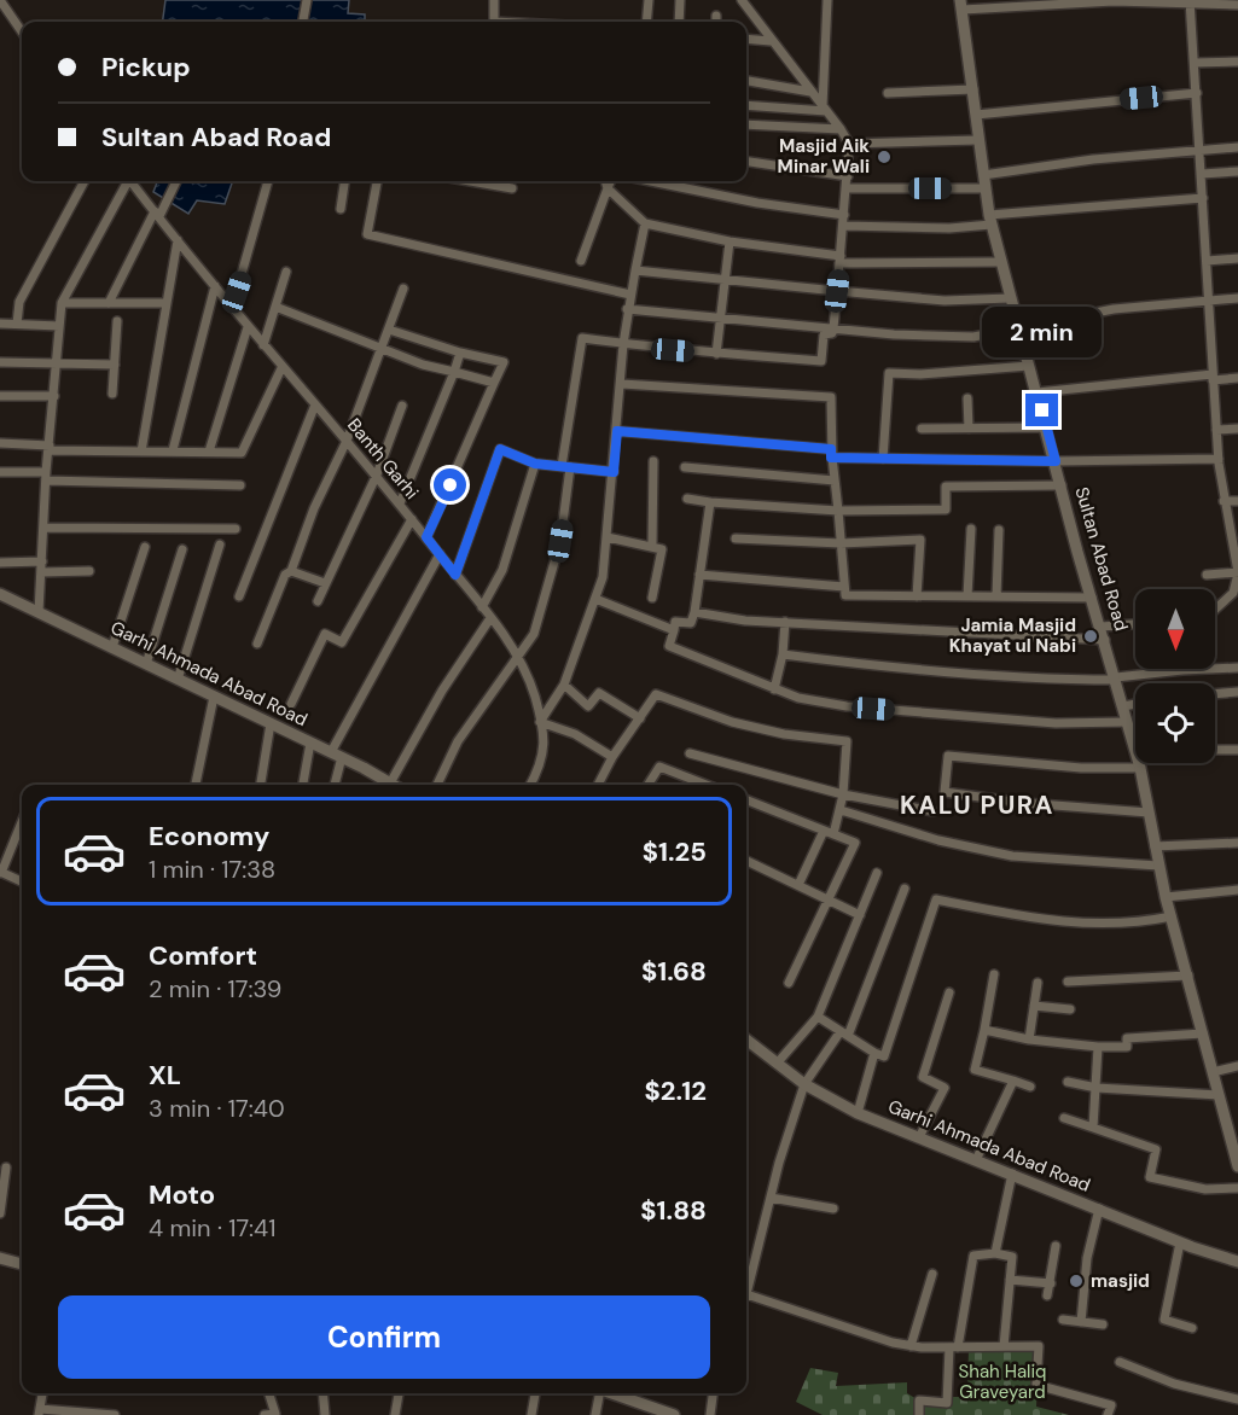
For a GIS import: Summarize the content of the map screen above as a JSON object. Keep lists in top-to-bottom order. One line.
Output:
{"streets":{"street":["Banth Garhi","Sultan Abad Road","Garhi Ahmada Abad Road"]},"districts":["KALU PURA"],"parks":["Shah Haliq Graveyard"],"places":["Masjid Aik Minar Wali","Jamia Masjid Khayat ul Nabi","masjid"],"north":"bottom","page":{"banner":["Pickup","Sultan Abad Road"],"bubble":"2 min","list":[{"name":"Economy","note":"1 min · 17:38","value":"$1.25"},{"name":"Comfort","note":"2 min · 17:39","value":"$1.68"},{"name":"XL","note":"3 min · 17:40","value":"$2.12"},{"name":"Moto","note":"4 min · 17:41","value":"$1.88"}],"buttons":"Confirm"}}
